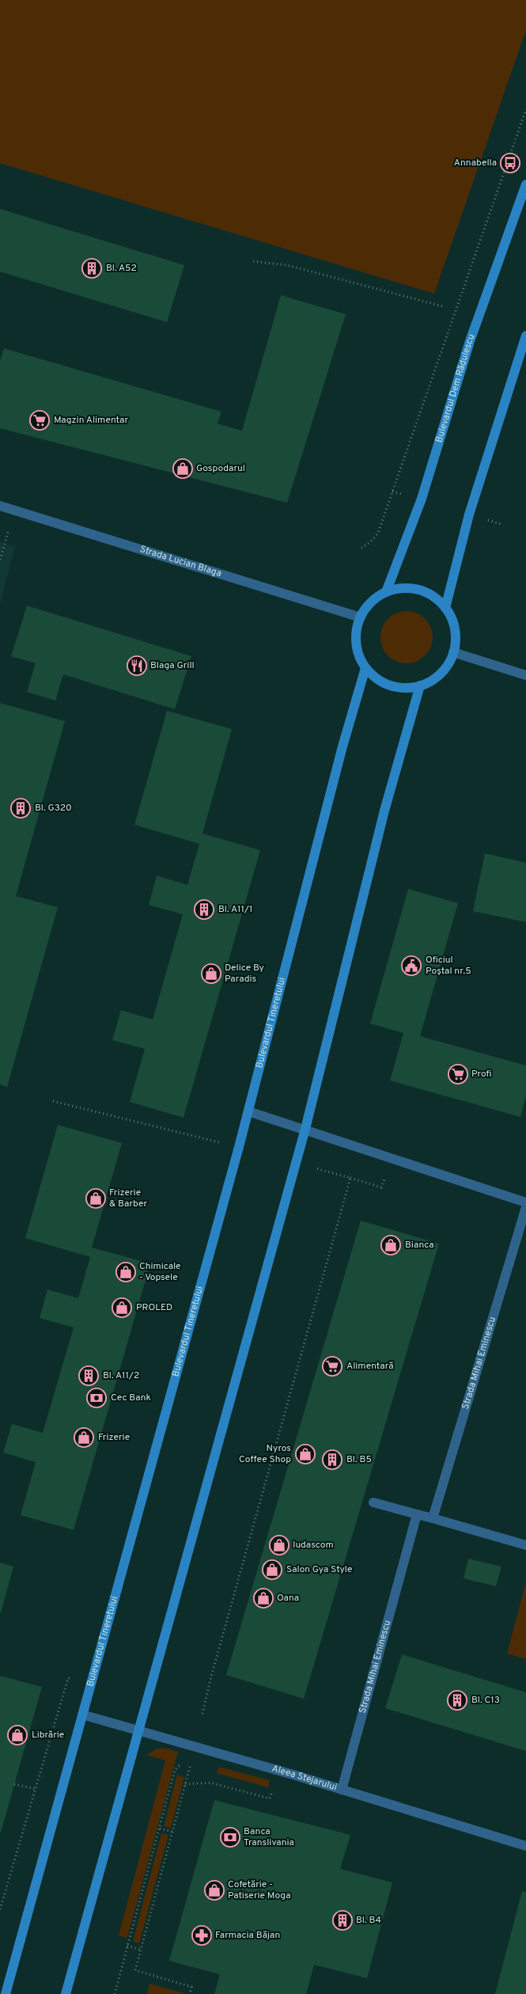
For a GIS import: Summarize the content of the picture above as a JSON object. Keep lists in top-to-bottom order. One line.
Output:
{"streets":{"main road":["Bulevardul Dem Rădulescu","Bulevardul Tineretului"],"street":["Strada Lucian Blaga","Strada Mihai Eminescu","Aleea Stejarului"]},"crossings":[["Bulevardul Dem Rădulescu","Strada Lucian Blaga"],["Bulevardul Dem Rădulescu","Bulevardul Tineretului"],["Strada Lucian Blaga","Bulevardul Tineretului"],["Bulevardul Tineretului","Aleea Stejarului"],["Strada Mihai Eminescu","Aleea Stejarului"]],"places":{"bus stop":["Annabella"],"building":["Bl. A52","Bl. G320","Bl. A11/1","Bl. A11/2","Bl. B5","Bl. C13","Bl. B4"],"supermarket":["Magzin Alimentar","Profi","Alimentară"],"shop":["Gospodarul","Delice By Paradis","Frizerie & Barber","Bianca","Chimicale - Vopsele","PROLED","Frizerie","Nyros Coffee Shop","Iudascom","Salon Gya Style","Oana","Librărie","Cofetărie - Patiserie Moga"],"restaurant":["Blaga Grill"],"public building":["Oficiul Poștal nr.5"],"bank":["Cec Bank","Banca Translivania"],"pharmacy":["Farmacia Băjan"]}}
